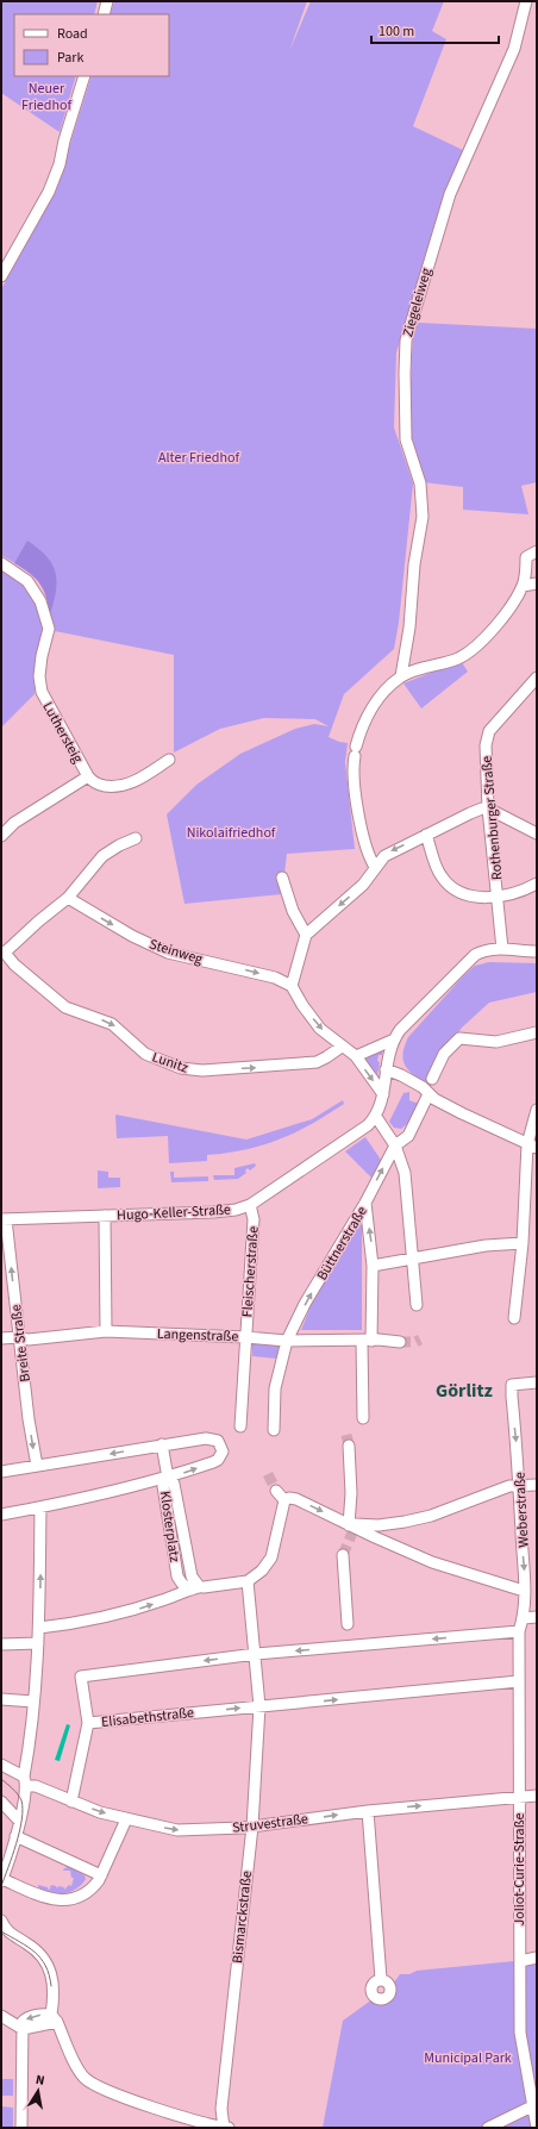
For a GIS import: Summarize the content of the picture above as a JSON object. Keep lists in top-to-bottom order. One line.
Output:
{"streets":{"street":["Ziegeleiweg","Luthersteig","Rothenburger Straße","Steinweg","Lunitz","Hugo-Keller-Straße","Büttnerstraße","Fleischerstraße","Langenstraße","Breite Straße","Weberstraße","Klosterplatz","Elisabethstraße","Struvestraße","Joliot-Curie-Straße","Bismarckstraße"]},"crossings":[["Hugo-Keller-Straße","Fleischerstraße"],["Hugo-Keller-Straße","Breite Straße"],["Büttnerstraße","Langenstraße"],["Fleischerstraße","Langenstraße"],["Langenstraße","Breite Straße"],["Weberstraße","Elisabethstraße"],["Weberstraße","Joliot-Curie-Straße"],["Elisabethstraße","Joliot-Curie-Straße"],["Elisabethstraße","Bismarckstraße"],["Struvestraße","Joliot-Curie-Straße"],["Struvestraße","Bismarckstraße"]],"one_way":["Steinweg","Lunitz","Weberstraße","Struvestraße"],"districts":["Görlitz"],"parks":["Neuer Friedhof","Alter Friedhof","Nikolaifriedhof","Municipal Park"],"legend":["Road","Park"],"scale_bar":"100 m","north":"top"}
